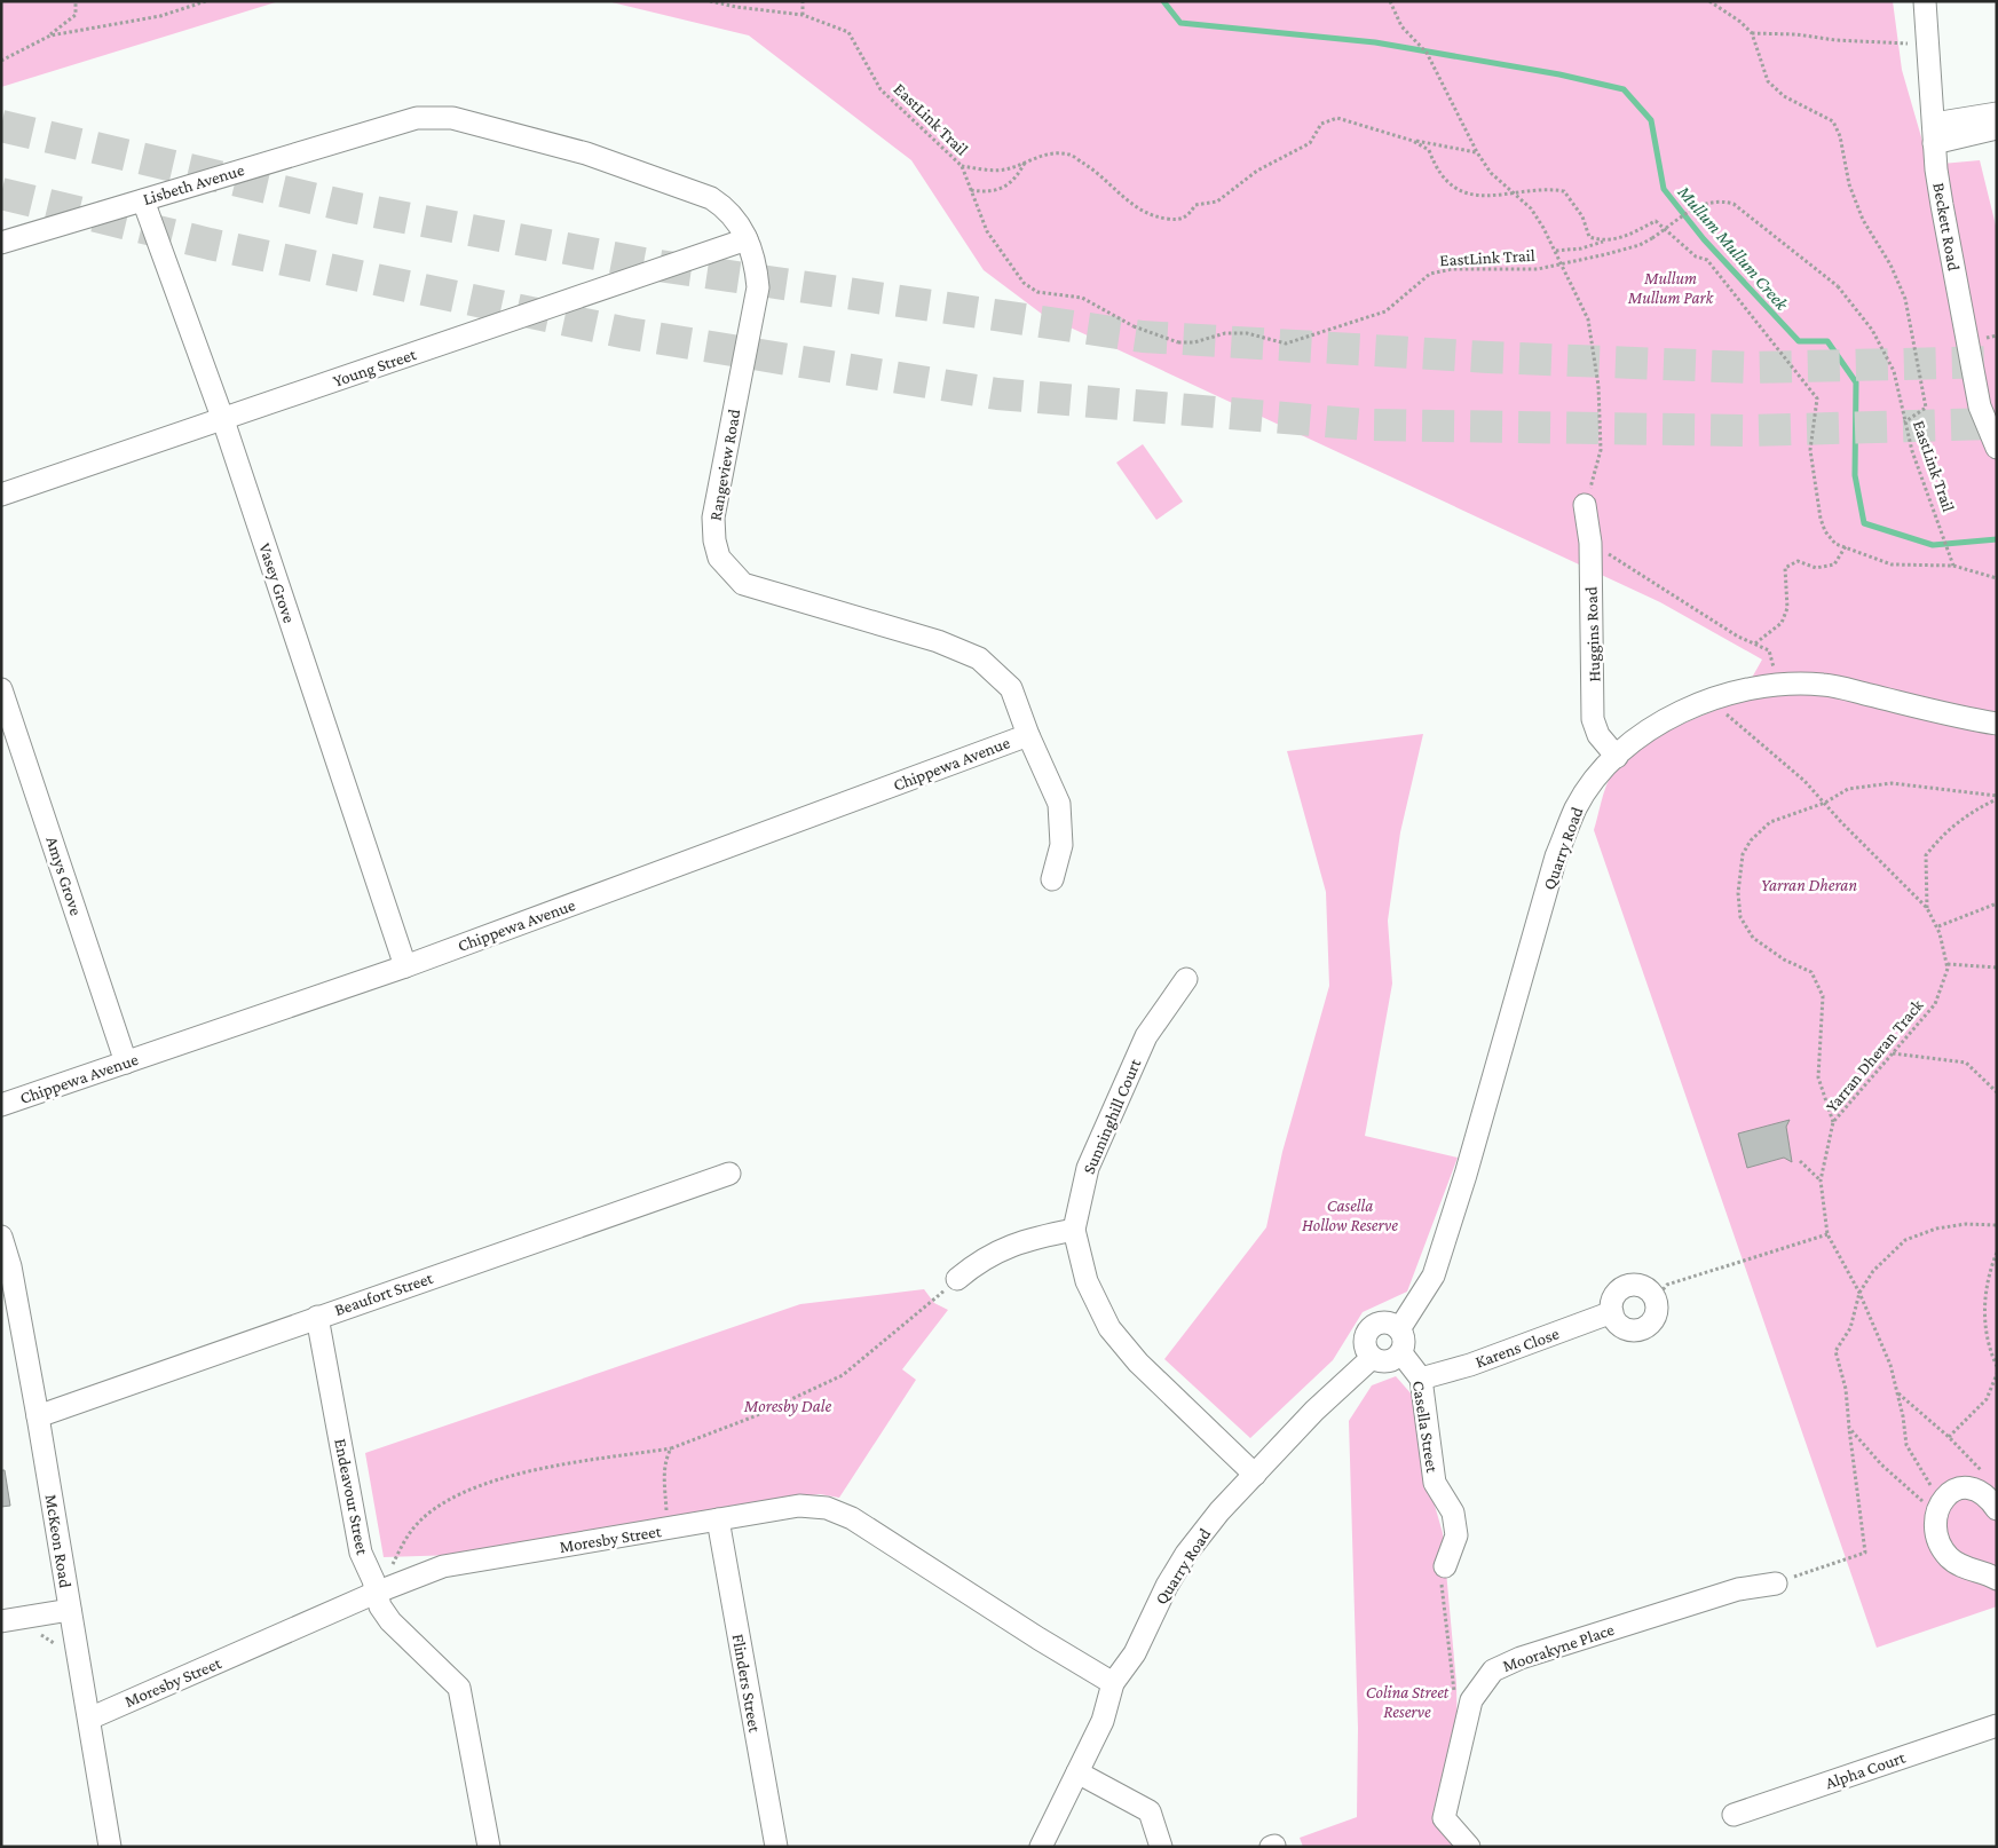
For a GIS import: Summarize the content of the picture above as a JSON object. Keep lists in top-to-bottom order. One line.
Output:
{"streets":{"street":["Lisbeth Avenue","Beckett Road","Young Street","Rangeview Road","Vasey Grove","Huggins Road","Chippewa Avenue","Quarry Road","Amys Grove","Sunninghill Court","Beaufort Street","Karens Close","Casella Street","Endeavour Street","Moresby Street","McKeon Road","Moorakyne Place","Flinders Street","Alpha Court"],"path":["EastLink Trail","Yarran Dheran Track"]},"crossings":[["Lisbeth Avenue","Rangeview Road"],["Lisbeth Avenue","Vasey Grove"],["Young Street","Rangeview Road"],["Young Street","Vasey Grove"],["Rangeview Road","Chippewa Avenue"],["Vasey Grove","Chippewa Avenue"],["Huggins Road","Quarry Road"],["Chippewa Avenue","Amys Grove"],["Quarry Road","Sunninghill Court"],["Quarry Road","Casella Street"],["Quarry Road","Moresby Street"],["Beaufort Street","Endeavour Street"],["Beaufort Street","McKeon Road"],["Karens Close","Casella Street"],["Endeavour Street","Moresby Street"],["Moresby Street","McKeon Road"],["Moresby Street","Flinders Street"]],"water":["Mullum Mullum Creek"],"parks":["Mullum Mullum Park","Yarran Dheran","Casella Hollow Reserve","Moresby Dale","Colina Street Reserve"]}
